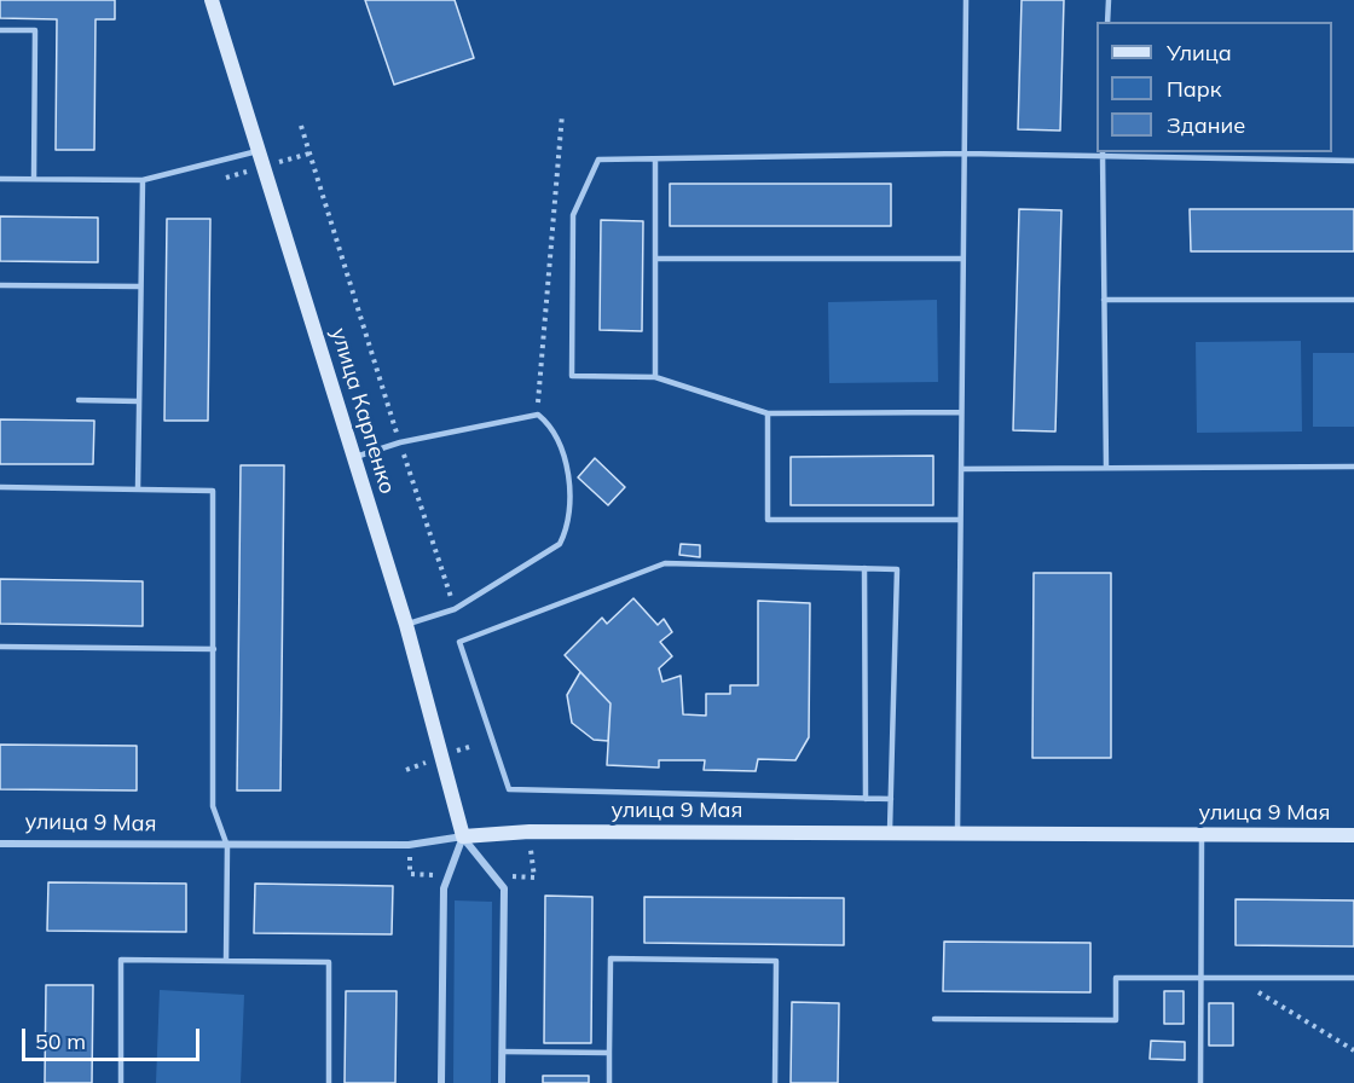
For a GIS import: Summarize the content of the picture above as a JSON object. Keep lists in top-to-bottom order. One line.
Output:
{"streets":{"main road":["улица Карпенко","улица 9 Мая"]},"crossings":[["улица Карпенко","улица 9 Мая"]],"legend":["Улица","Парк","Здание"],"scale_bar":"50 m"}
